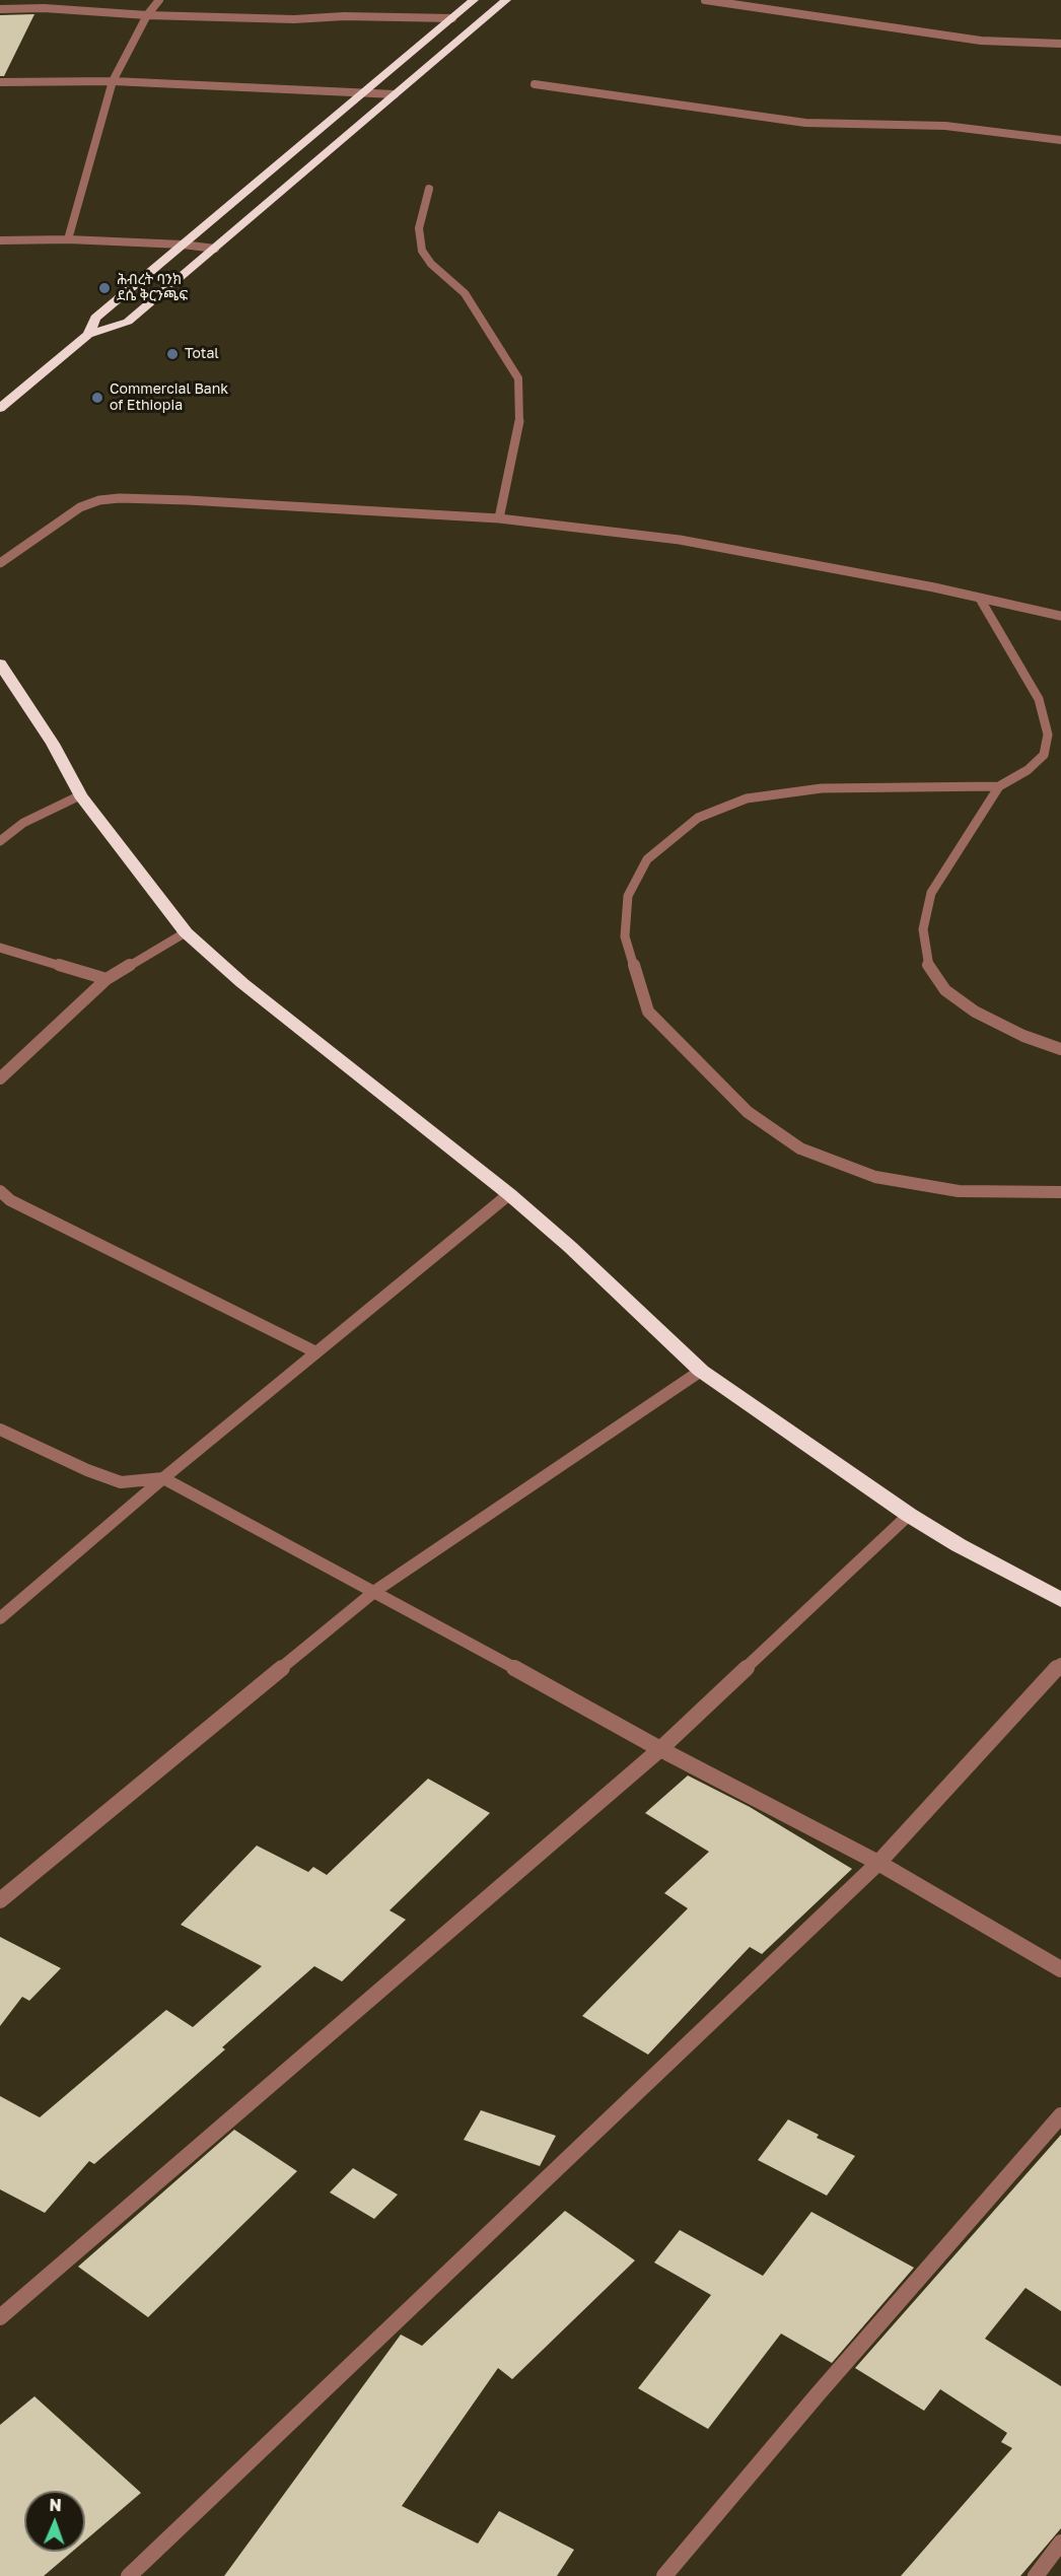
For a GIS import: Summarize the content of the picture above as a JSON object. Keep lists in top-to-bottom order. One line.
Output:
{"places":["ሕብረት ባንክ ደሴ ቅርንጫፍ","Total","Commercial Bank of Ethiopia"],"north":"top"}
